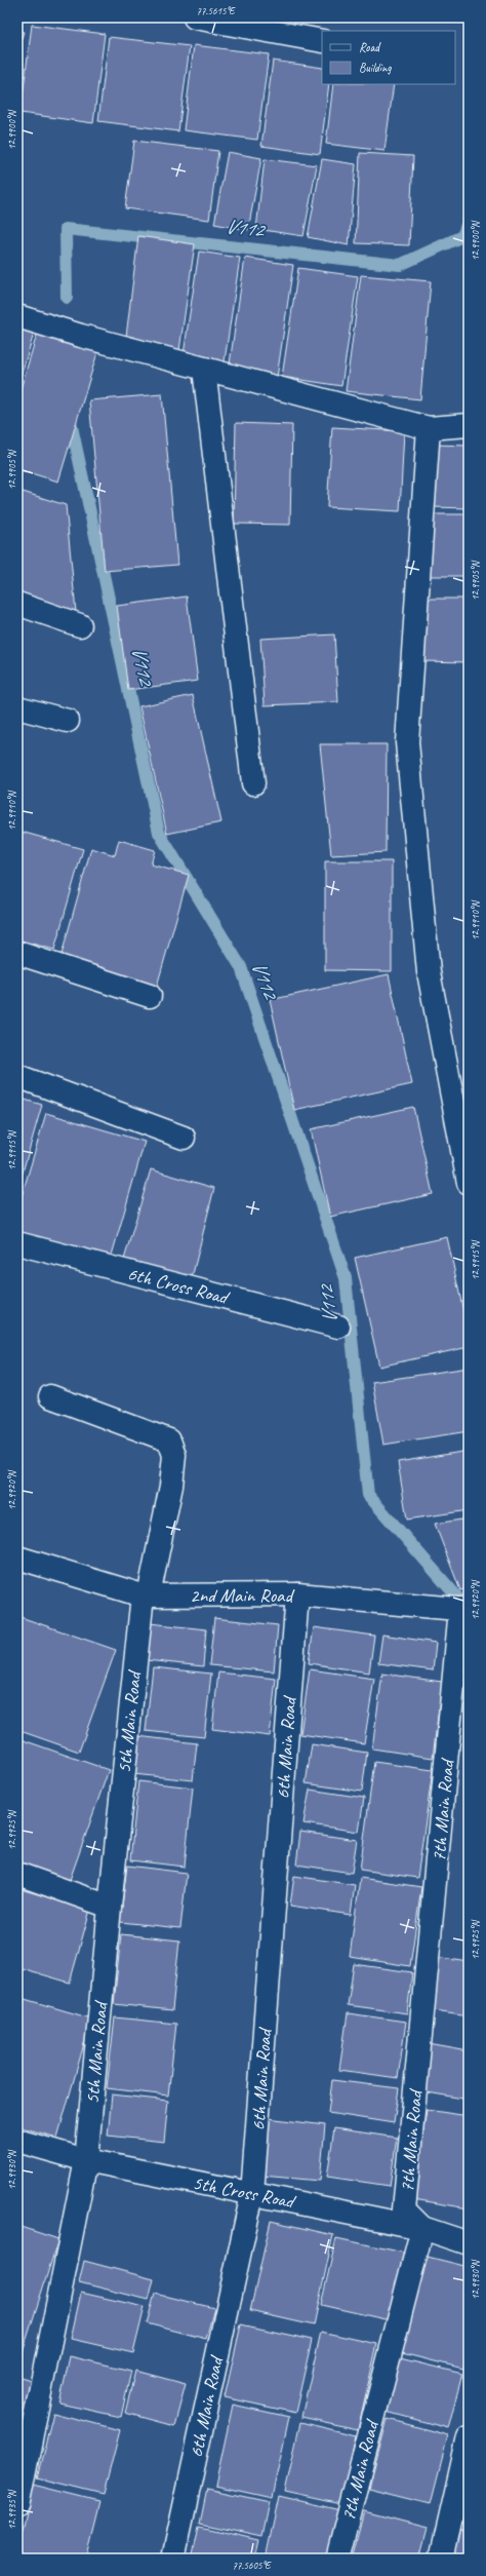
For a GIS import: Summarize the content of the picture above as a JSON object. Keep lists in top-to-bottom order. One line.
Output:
{"streets":{"street":["6th Cross Road","2nd Main Road","5th Main Road","6th Main Road","7th Main Road","5th Cross Road"]},"crossings":[["2nd Main Road","5th Main Road"],["2nd Main Road","6th Main Road"],["2nd Main Road","7th Main Road"],["5th Main Road","5th Cross Road"],["6th Main Road","5th Cross Road"],["7th Main Road","5th Cross Road"]],"water":["V112"],"legend":["Road","Building"],"coordinates":["77.5615°E","12.9900°N","12.9905°N","12.9910°N","12.9915°N","12.9920°N","12.9925°N","12.9930°N","12.9935°N","77.5605°E"]}
